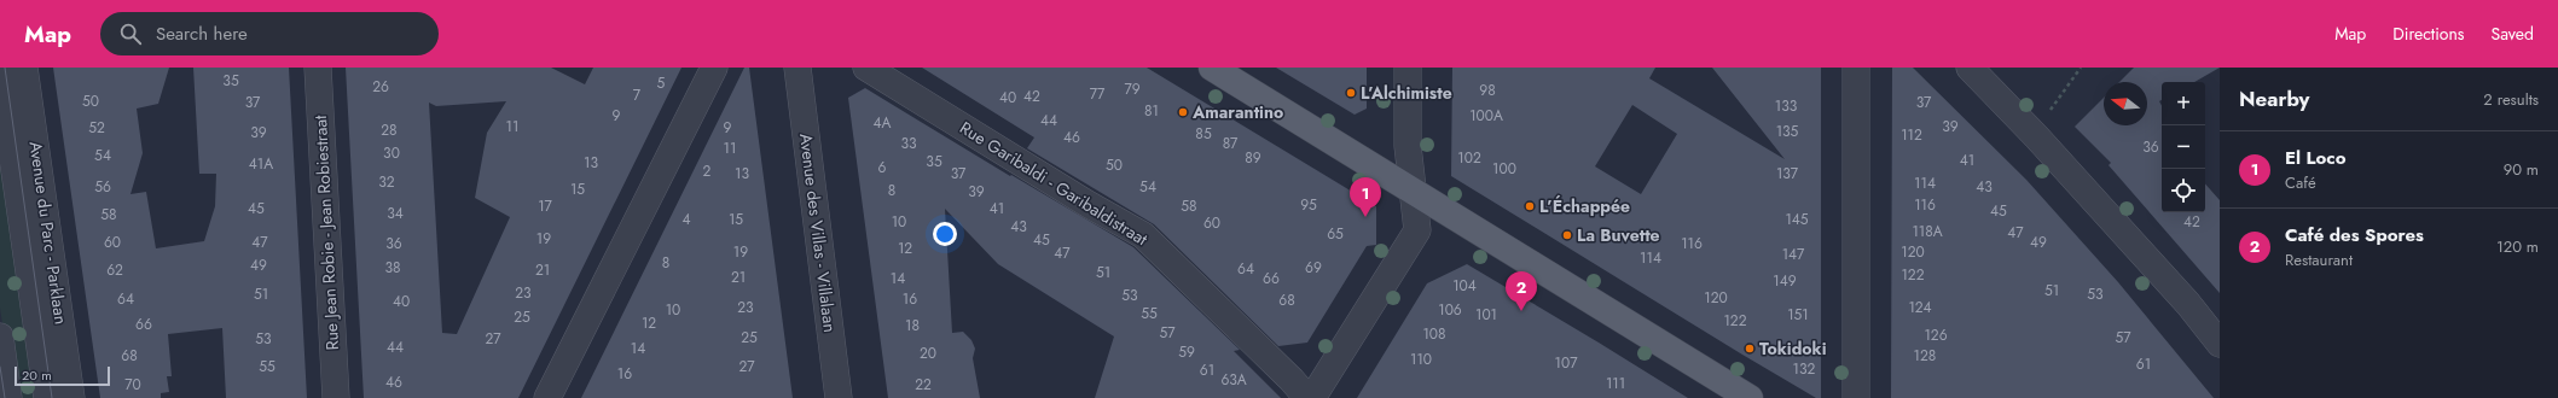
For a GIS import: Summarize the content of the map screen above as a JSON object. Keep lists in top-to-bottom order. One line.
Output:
{"streets":{"street":["Rue Garibaldi - Garibaldistraat","Avenue du Parc - Parklaan","Rue Jean Robie - Jean Robiestraat","Avenue des Villas - Villalaan"]},"places":["L’Alchimiste","Amarantino","L’Échappée","La Buvette","Tokidoki"],"house_numbers":["35","5","26","79","98","77","7","42","40","50","37","37","133","81","9","100A","44","4A","11","39","52","9","28","135","39","85","112","46","33","87","36","11","30","54","89","102","41","35","13","41A","50","6","100","2","13","37","137","32","114","56","54","43","15","8","39","95","116","17","58","45","41","45","34","58","4","15","145","10","42","60","43","118A","47","65","19","45","60","47","49","36","116","12","19","120","47","147","114","8","49","38","69","64","62","21","51","122","21","14","66","149","104","51","23","51","53","53","120","64","16","68","40","23","124","10","106","55","101","151","25","122","12","66","18","57","108","126","25","57","53","27","44","14","59","20","68","128","110","107","61","55","27","132","61","16","63A","46","111","70","22"],"scale_bar":"20 m","north":"left","page":{"header":"Map","search":"Search here","nav":["Map","Directions","Saved"],"heading":["Nearby","2 results"],"map_buttons":["+","−"],"list":[{"mark":"1","name":"El Loco","note":"Café","value":"90 m"},{"mark":"2","name":"Café des Spores","note":"Restaurant","value":"120 m"}],"pins":["1","2"],"scale":"20 m"}}
